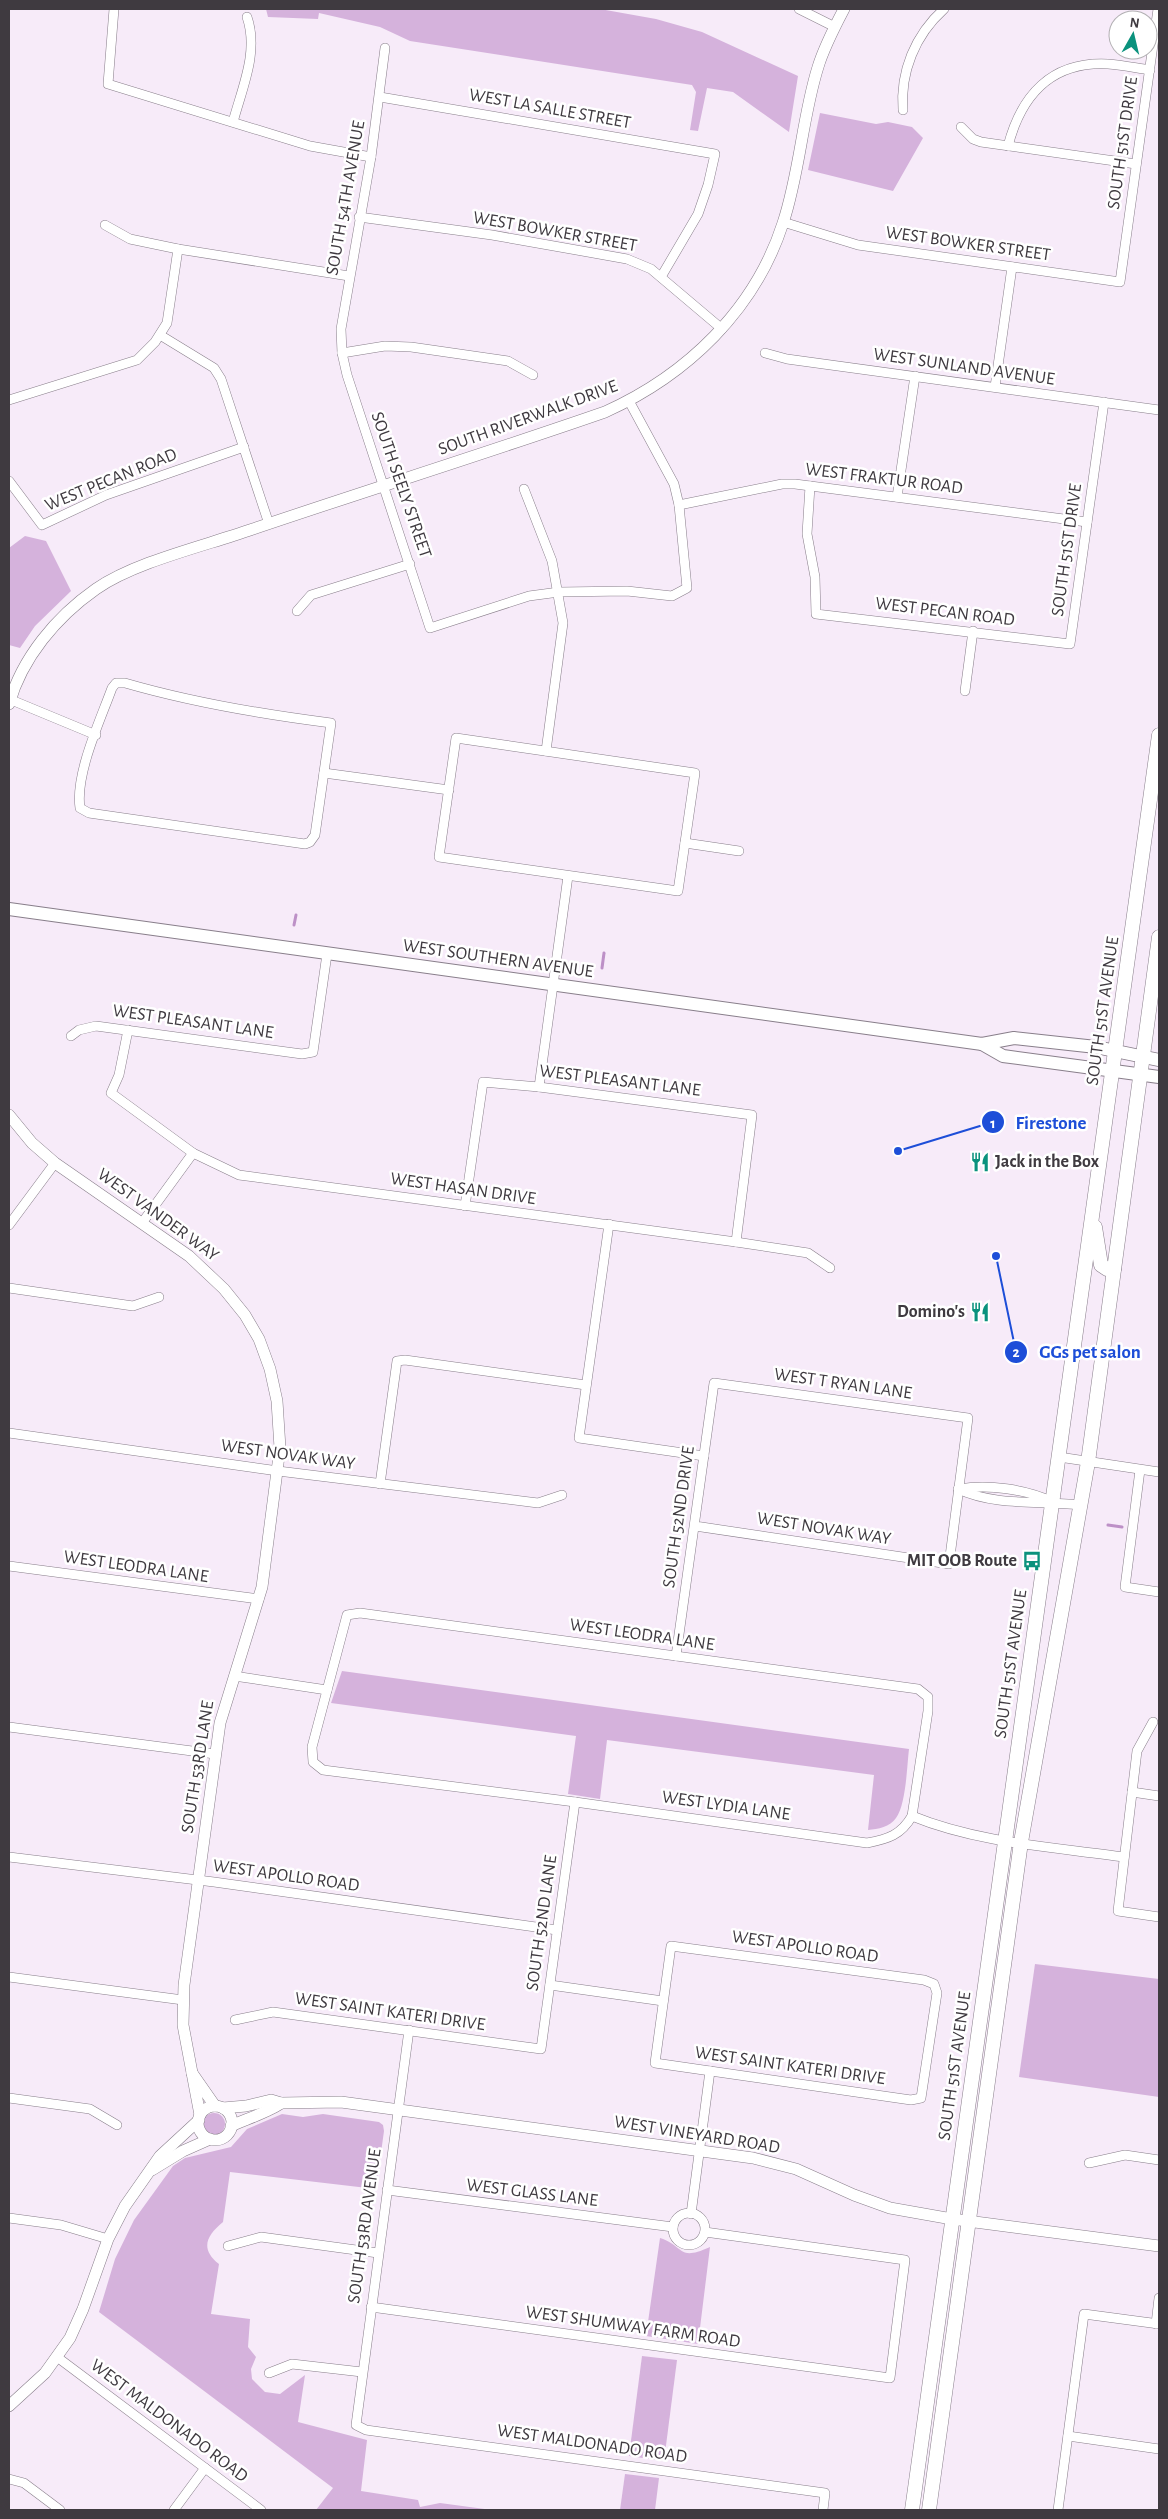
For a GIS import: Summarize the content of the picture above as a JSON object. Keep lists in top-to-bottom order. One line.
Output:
{"streets":{"main road":["WEST SOUTHERN AVENUE","SOUTH 51ST AVENUE"],"street":["WEST LA SALLE STREET","SOUTH 51ST DRIVE","SOUTH 54TH AVENUE","WEST BOWKER STREET","WEST SUNLAND AVENUE","SOUTH RIVERWALK DRIVE","WEST FRAKTUR ROAD","WEST PECAN ROAD","SOUTH SEELY STREET","WEST PLEASANT LANE","WEST HASAN DRIVE","WEST VANDER WAY","WEST T RYAN LANE","WEST NOVAK WAY","SOUTH 52ND DRIVE","WEST LEODRA LANE","SOUTH 53RD LANE","WEST LYDIA LANE","WEST APOLLO ROAD","SOUTH 52ND LANE","WEST SAINT KATERI DRIVE","WEST VINEYARD ROAD","WEST GLASS LANE","SOUTH 53RD AVENUE","WEST SHUMWAY FARM ROAD","WEST MALDONADO ROAD"]},"crossings":[["WEST LA SALLE STREET","SOUTH 54TH AVENUE"],["WEST LA SALLE STREET","WEST BOWKER STREET"],["SOUTH 51ST DRIVE","WEST BOWKER STREET"],["SOUTH 51ST DRIVE","WEST SUNLAND AVENUE"],["SOUTH 51ST DRIVE","WEST FRAKTUR ROAD"],["SOUTH 51ST DRIVE","WEST PECAN ROAD"],["SOUTH 54TH AVENUE","WEST BOWKER STREET"],["SOUTH 54TH AVENUE","SOUTH SEELY STREET"],["WEST BOWKER STREET","SOUTH RIVERWALK DRIVE"],["SOUTH RIVERWALK DRIVE","SOUTH SEELY STREET"],["WEST FRAKTUR ROAD","WEST PECAN ROAD"],["WEST SOUTHERN AVENUE","SOUTH 51ST AVENUE"],["WEST SOUTHERN AVENUE","WEST PLEASANT LANE"],["SOUTH 51ST AVENUE","WEST VINEYARD ROAD"],["WEST PLEASANT LANE","WEST HASAN DRIVE"],["WEST VANDER WAY","WEST NOVAK WAY"],["WEST VANDER WAY","SOUTH 53RD LANE"],["WEST T RYAN LANE","WEST NOVAK WAY"],["WEST T RYAN LANE","SOUTH 52ND DRIVE"],["WEST NOVAK WAY","SOUTH 52ND DRIVE"],["WEST NOVAK WAY","SOUTH 53RD LANE"],["SOUTH 52ND DRIVE","WEST LEODRA LANE"],["WEST LEODRA LANE","SOUTH 53RD LANE"],["WEST LEODRA LANE","WEST LYDIA LANE"],["SOUTH 53RD LANE","WEST APOLLO ROAD"],["SOUTH 53RD LANE","WEST VINEYARD ROAD"],["WEST LYDIA LANE","SOUTH 52ND LANE"],["WEST APOLLO ROAD","SOUTH 52ND LANE"],["WEST APOLLO ROAD","WEST SAINT KATERI DRIVE"],["SOUTH 52ND LANE","WEST SAINT KATERI DRIVE"],["WEST SAINT KATERI DRIVE","SOUTH 53RD AVENUE"],["WEST VINEYARD ROAD","SOUTH 53RD AVENUE"],["WEST GLASS LANE","SOUTH 53RD AVENUE"],["WEST GLASS LANE","WEST SHUMWAY FARM ROAD"],["SOUTH 53RD AVENUE","WEST SHUMWAY FARM ROAD"],["SOUTH 53RD AVENUE","WEST MALDONADO ROAD"]],"places":{"other":["Firestone","GGs pet salon"],"restaurant":["Jack in the Box","Domino's"],"bus stop":["MIT OOB Route"]},"north":"top"}
